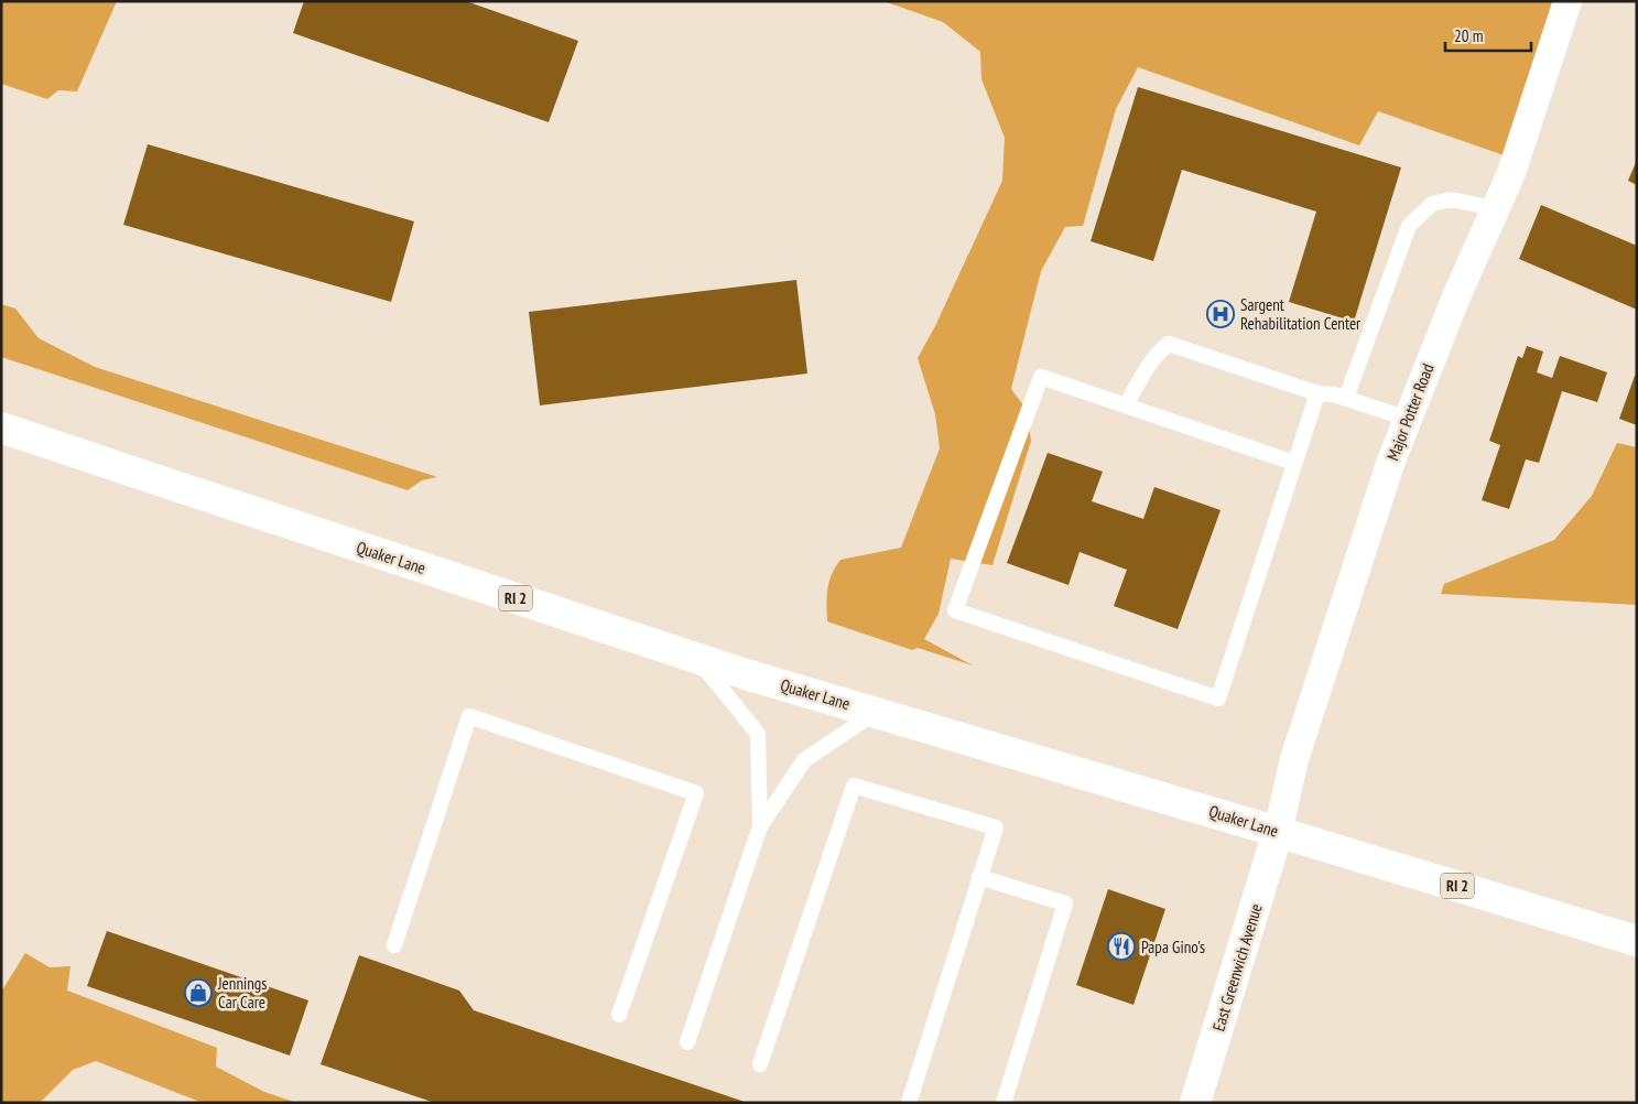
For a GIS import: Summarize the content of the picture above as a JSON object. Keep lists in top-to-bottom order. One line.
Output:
{"streets":{"main road":["Quaker Lane","RI 2","East Greenwich Avenue"],"street":["Major Potter Road"]},"crossings":[["Major Potter Road","Quaker Lane"],["Major Potter Road","East Greenwich Avenue"],["Quaker Lane","East Greenwich Avenue"]],"places":{"hospital":["Sargent Rehabilitation Center"],"restaurant":["Papa Gino's"],"shop":["Jennings Car Care"]},"scale_bar":"20 m"}
